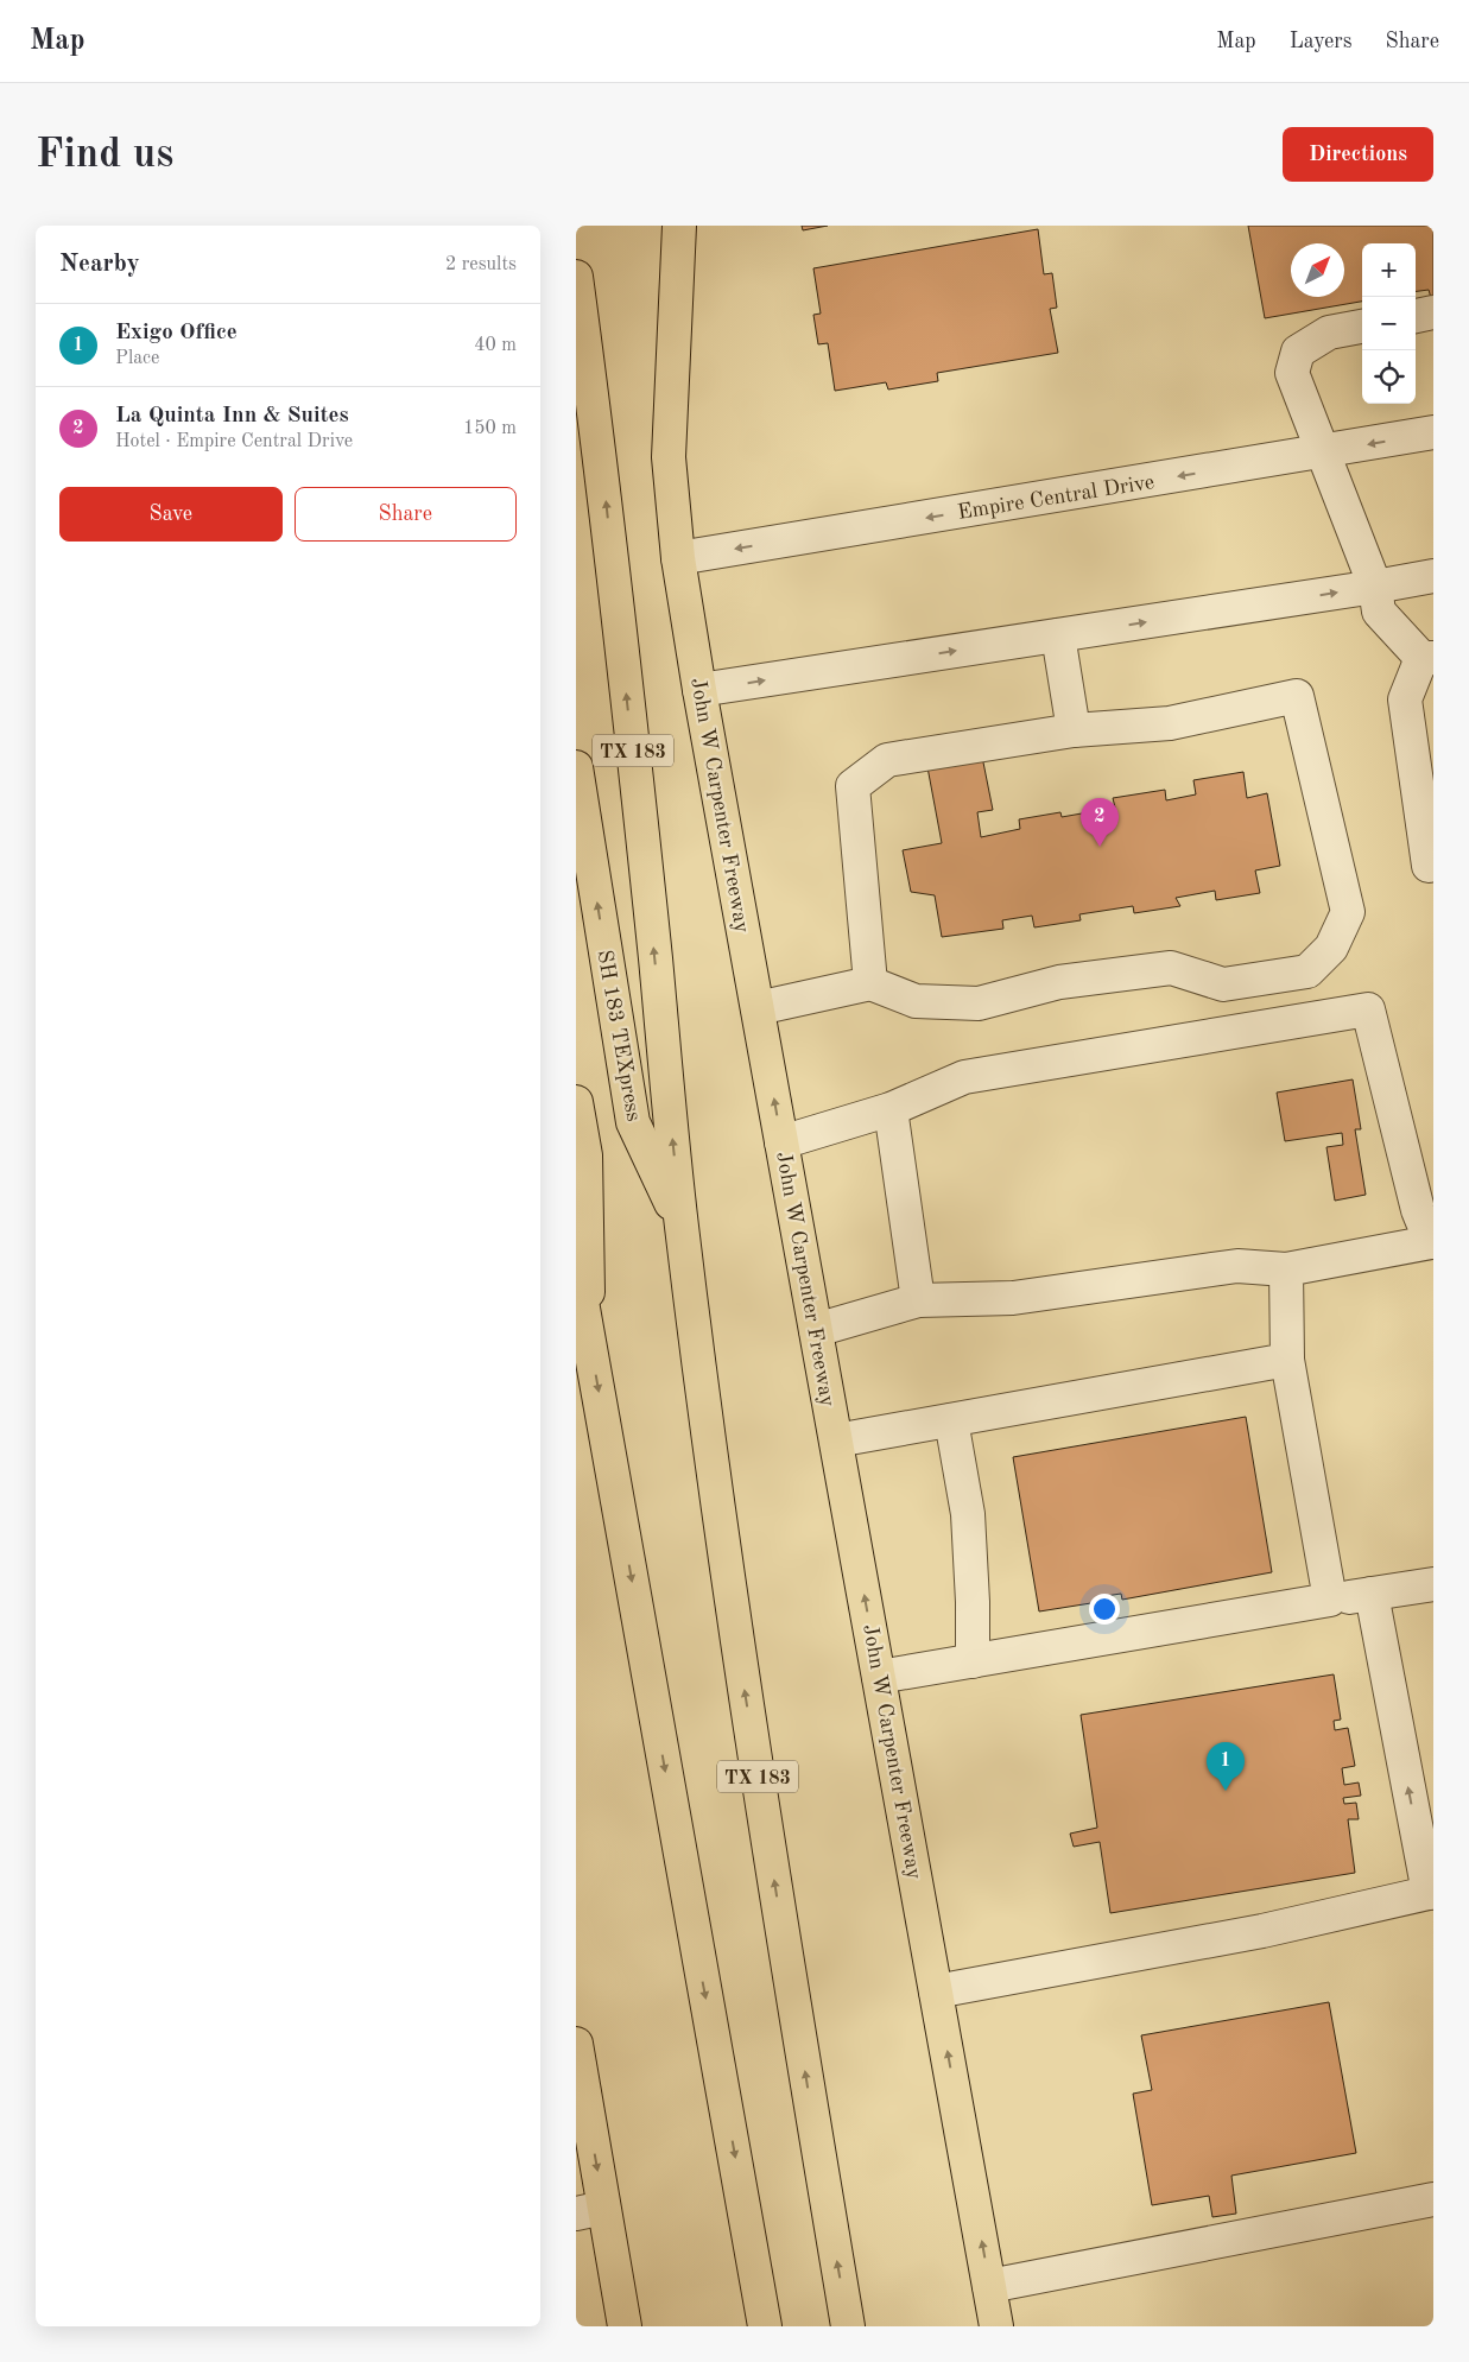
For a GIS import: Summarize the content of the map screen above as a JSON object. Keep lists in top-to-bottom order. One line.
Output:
{"streets":{"main road":["TX 183","John W Carpenter Freeway","SH 183 TEXpress"],"street":["Empire Central Drive"]},"crossings":[["Empire Central Drive","John W Carpenter Freeway"],["TX 183","SH 183 TEXpress"]],"north":"top right","page":{"header":"Map","nav":["Map","Layers","Share"],"buttons":["Directions",["Save","Share"]],"title":"Find us","heading":["Nearby","2 results"],"map_buttons":["+","−"],"list":[{"mark":"1","name":"Exigo Office","note":"Place","value":"40 m"},{"mark":"2","name":"La Quinta Inn & Suites","note":"Hotel · Empire Central Drive","value":"150 m"}],"pins":["2","1"]}}
